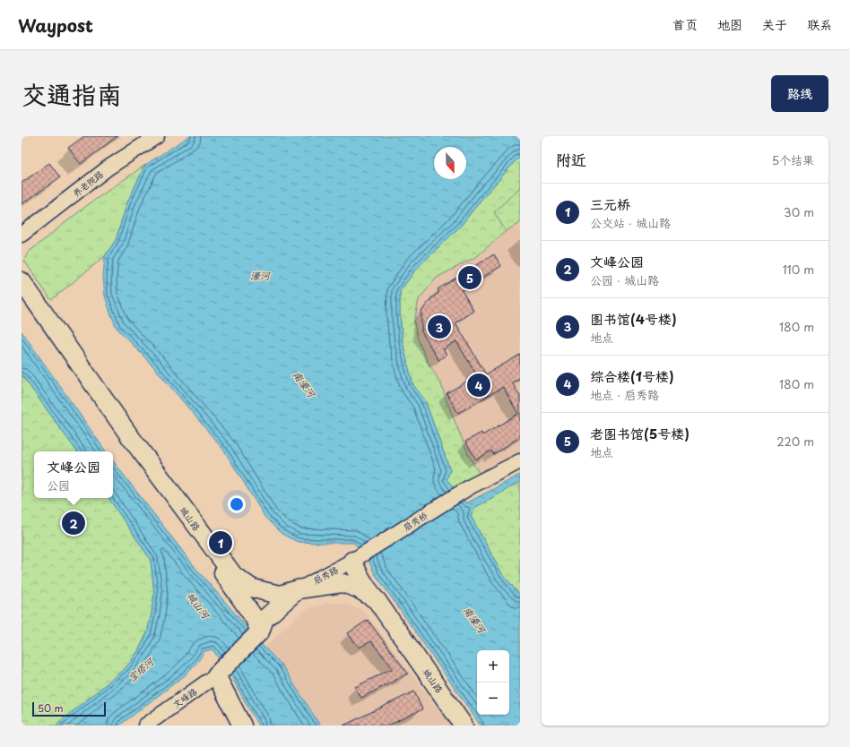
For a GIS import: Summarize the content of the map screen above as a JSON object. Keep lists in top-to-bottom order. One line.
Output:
{"streets":{"main road":["城山路"],"street":["养老院路","启秀桥","启秀路","文峰路"]},"crossings":[["城山路","启秀路"],["启秀桥","启秀路"]],"water":["濠河","南濠河","城山河","宝塔河"],"scale_bar":"50 m","north":"bottom","page":{"header":"Waypost","nav":["首页","地图","关于","联系"],"title":"交通指南","buttons":"路线","heading":["附近","5个结果"],"list":[{"mark":"1","name":"三元桥","note":"公交站 · 城山路","value":"30 m"},{"mark":"2","name":"文峰公园","note":"公园 · 城山路","value":"110 m"},{"mark":"3","name":"图书馆(4号楼)","note":"地点","value":"180 m"},{"mark":"4","name":"综合楼(1号楼)","note":"地点 · 启秀路","value":"180 m"},{"mark":"5","name":"老图书馆(5号楼)","note":"地点","value":"220 m"}],"pins":["5","3","4","2","1"],"popup":["文峰公园","公园"],"map_buttons":["+","−"],"scale":"50 m"}}
